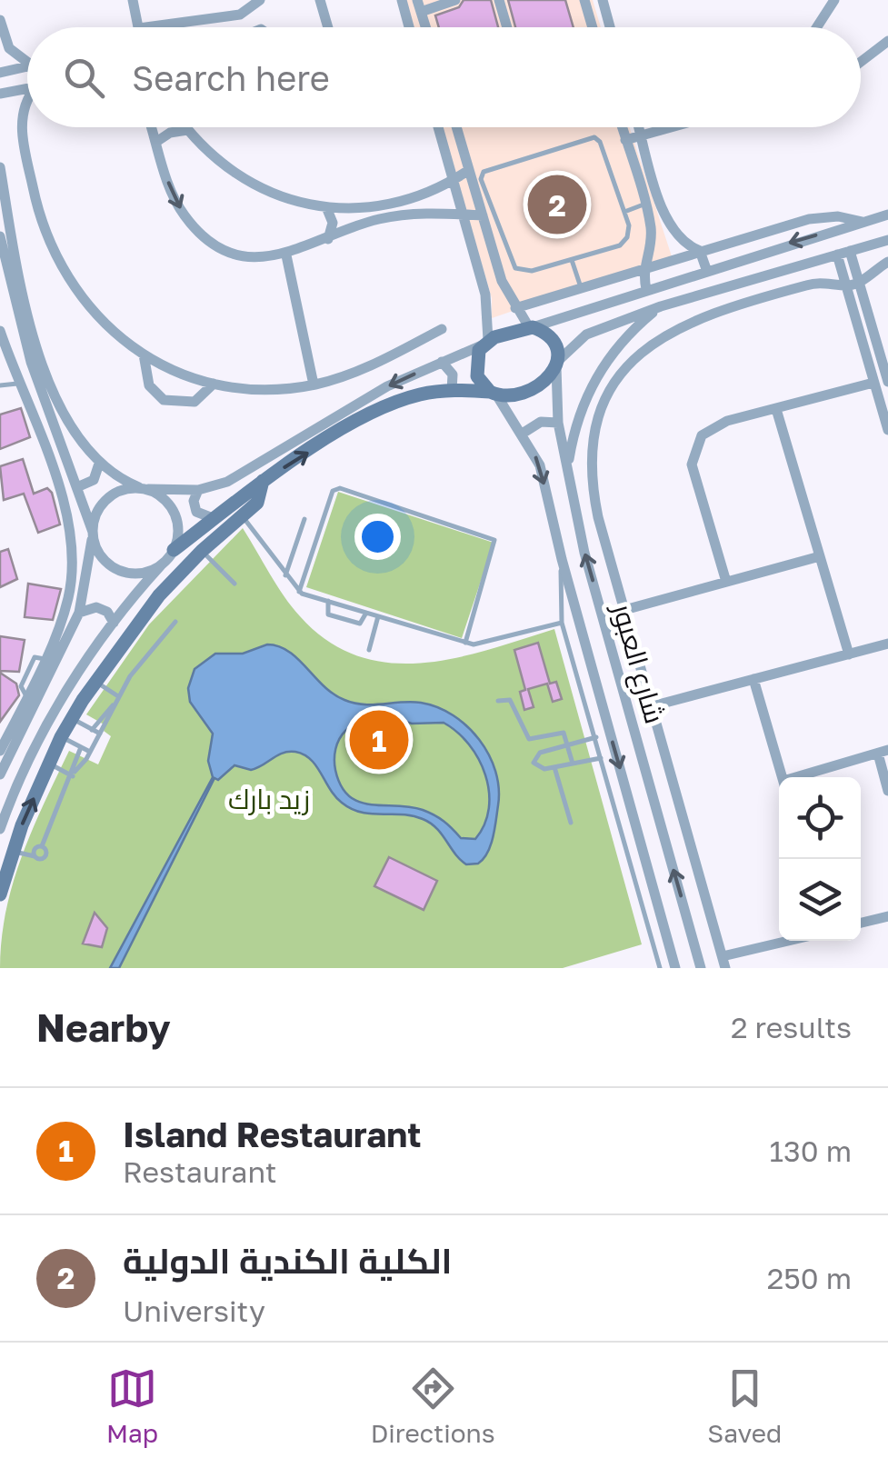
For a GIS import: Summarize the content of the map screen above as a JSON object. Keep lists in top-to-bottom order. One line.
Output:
{"streets":{"street":["شارع العبور"]},"parks":["زيد بارك"],"page":{"search":"Search here","pins":["2","1"],"heading":["Nearby","2 results"],"list":[{"mark":"1","name":"Island Restaurant","note":"Restaurant","value":"130 m"},{"mark":"2","name":"الكلية الكندية الدولية","note":"University","value":"250 m"}],"nav":["Map","Directions","Saved"]}}
